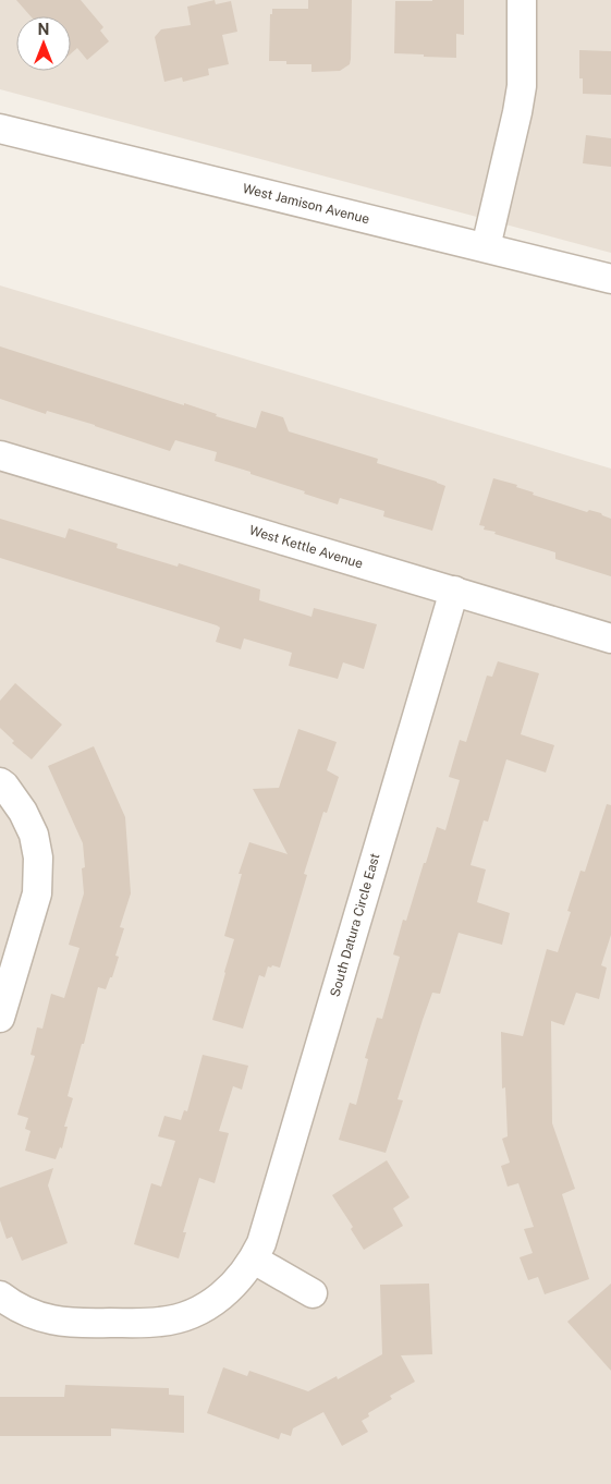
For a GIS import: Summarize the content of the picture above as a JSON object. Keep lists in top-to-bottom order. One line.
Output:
{"streets":{"street":["West Jamison Avenue","West Kettle Avenue","South Datura Circle East"]},"crossings":[["West Kettle Avenue","South Datura Circle East"]],"north":"top"}
